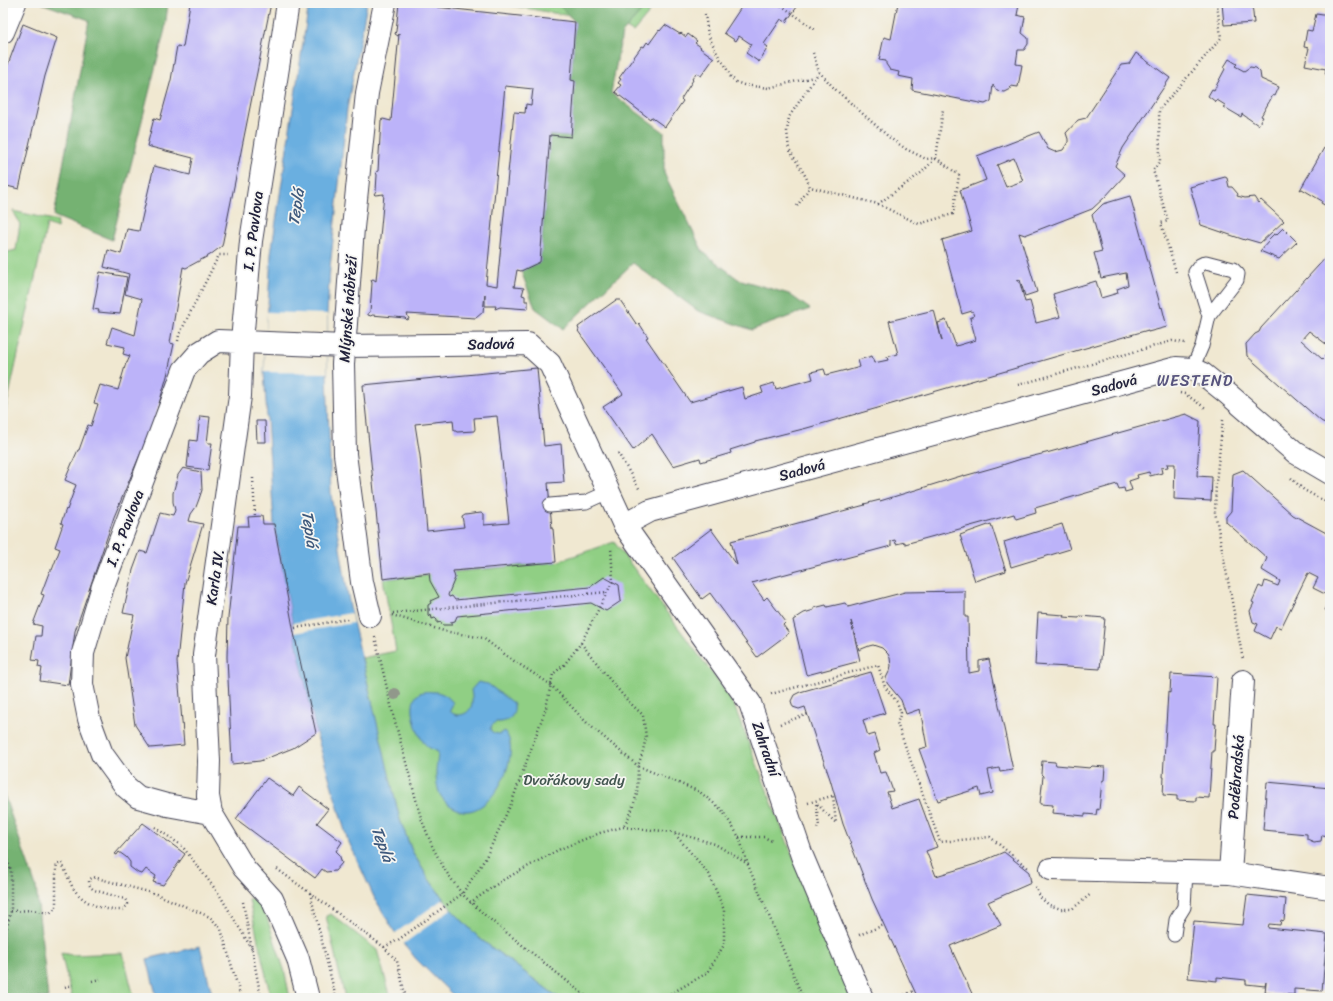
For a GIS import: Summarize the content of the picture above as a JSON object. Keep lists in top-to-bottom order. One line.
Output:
{"streets":{"street":["I. P. Pavlova","Mlýnské nábřeží","Sadová","Karla IV.","Zahradní","Poděbradská"]},"crossings":[["I. P. Pavlova","Sadová"],["I. P. Pavlova","Karla IV."],["Mlýnské nábřeží","Sadová"],["Sadová","Karla IV."],["Sadová","Zahradní"]],"districts":["WESTEND"],"water":["Teplá"],"parks":["Dvořákovy sady"]}
